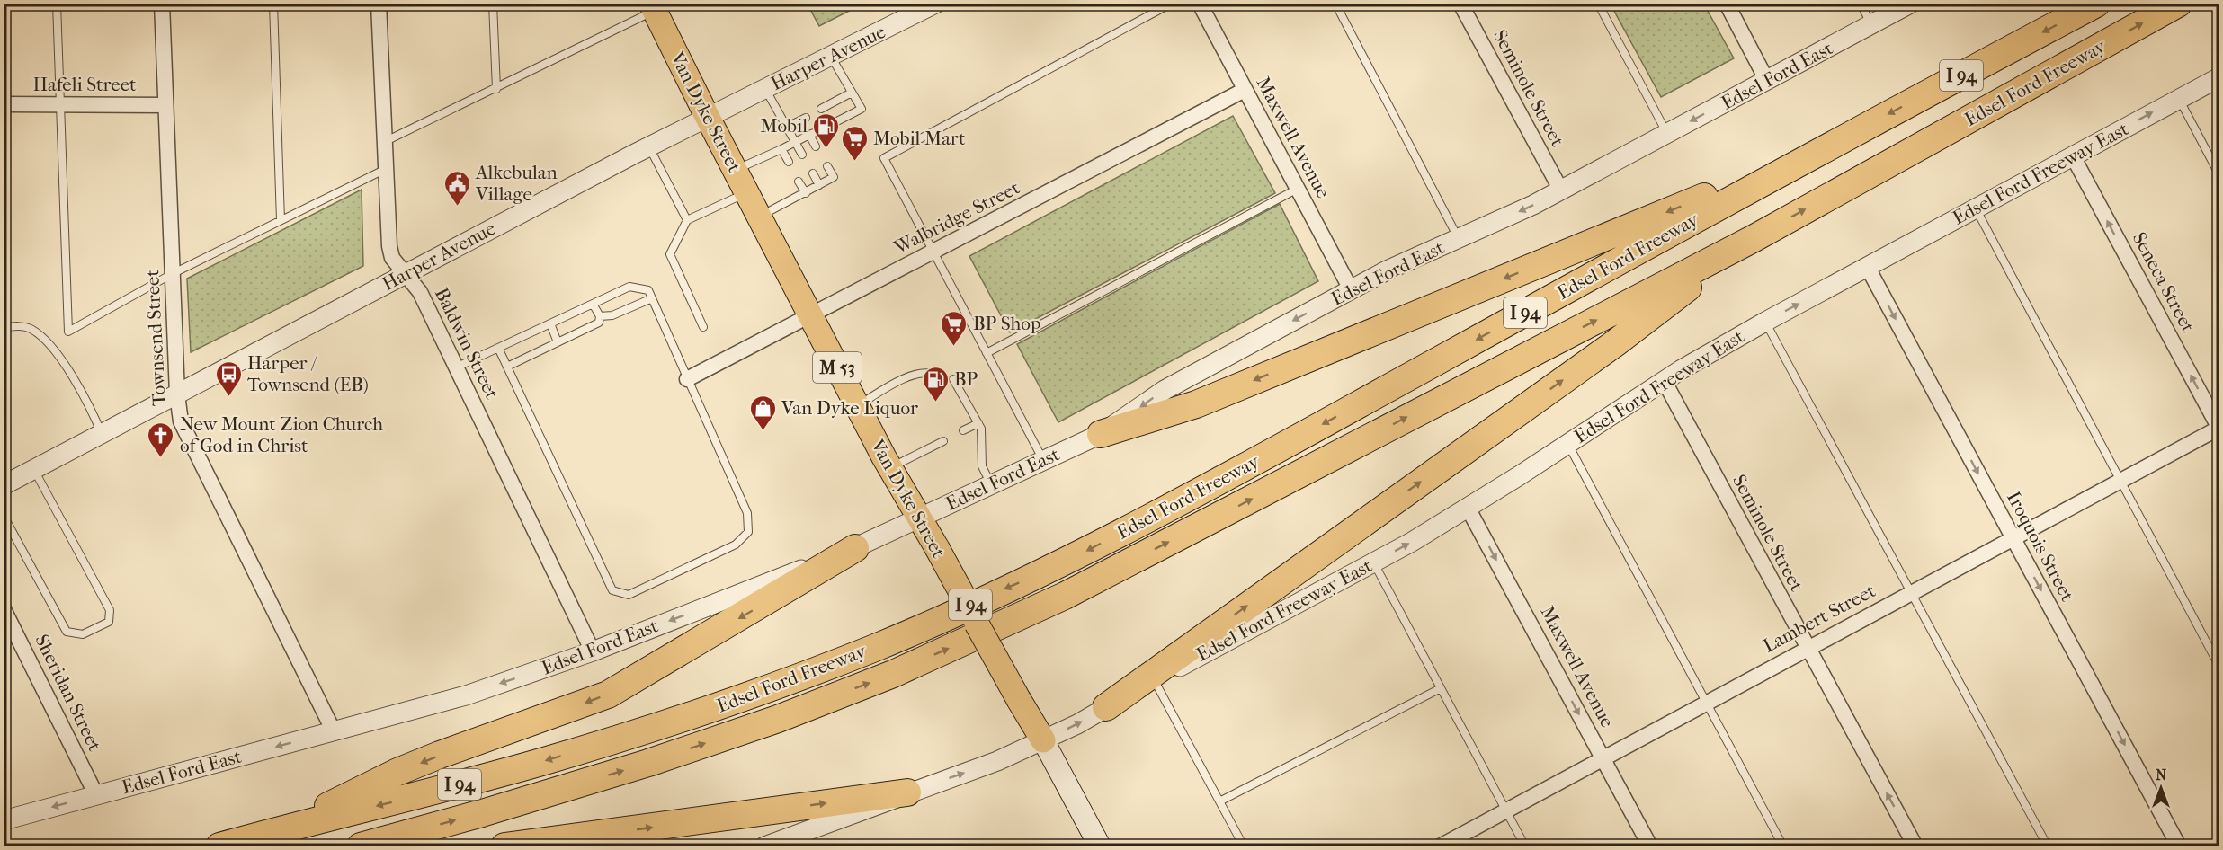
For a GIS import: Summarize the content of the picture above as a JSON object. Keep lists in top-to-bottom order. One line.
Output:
{"streets":{"highway":["I 94","Edsel Ford Freeway"],"main road":["Van Dyke Street","M 53"],"street":["Harper Avenue","Edsel Ford East","Hafeli Street","Seminole Street","Maxwell Avenue","Edsel Ford Freeway East","Walbridge Street","Seneca Street","Townsend Street","Baldwin Street","Iroquois Street","Lambert Street","Sheridan Street"]},"crossings":[["Harper Avenue","Van Dyke Street"],["Harper Avenue","Townsend Street"],["Harper Avenue","Baldwin Street"],["Edsel Ford East","Seminole Street"],["Edsel Ford East","Van Dyke Street"],["Edsel Ford East","Maxwell Avenue"],["Edsel Ford East","Townsend Street"],["Edsel Ford East","Baldwin Street"],["Edsel Ford East","Sheridan Street"],["Hafeli Street","Townsend Street"],["Seminole Street","Edsel Ford Freeway East"],["Seminole Street","Lambert Street"],["Van Dyke Street","Edsel Ford Freeway East"],["Van Dyke Street","Walbridge Street"],["Maxwell Avenue","Edsel Ford Freeway East"],["Maxwell Avenue","Walbridge Street"],["Maxwell Avenue","Lambert Street"],["Edsel Ford Freeway East","Seneca Street"],["Edsel Ford Freeway East","Iroquois Street"],["Seneca Street","Lambert Street"],["Iroquois Street","Lambert Street"]],"one_way":["Edsel Ford East","Maxwell Avenue","Edsel Ford Freeway East","Seneca Street","Iroquois Street"],"places":{"fuel station":["Mobil","BP"],"supermarket":["Mobil Mart","BP Shop"],"public building":["Alkebulan Village"],"bus stop":["Harper / Townsend (EB)"],"shop":["Van Dyke Liquor"],"church":["New Mount Zion Church of God in Christ"]},"north":"top"}
